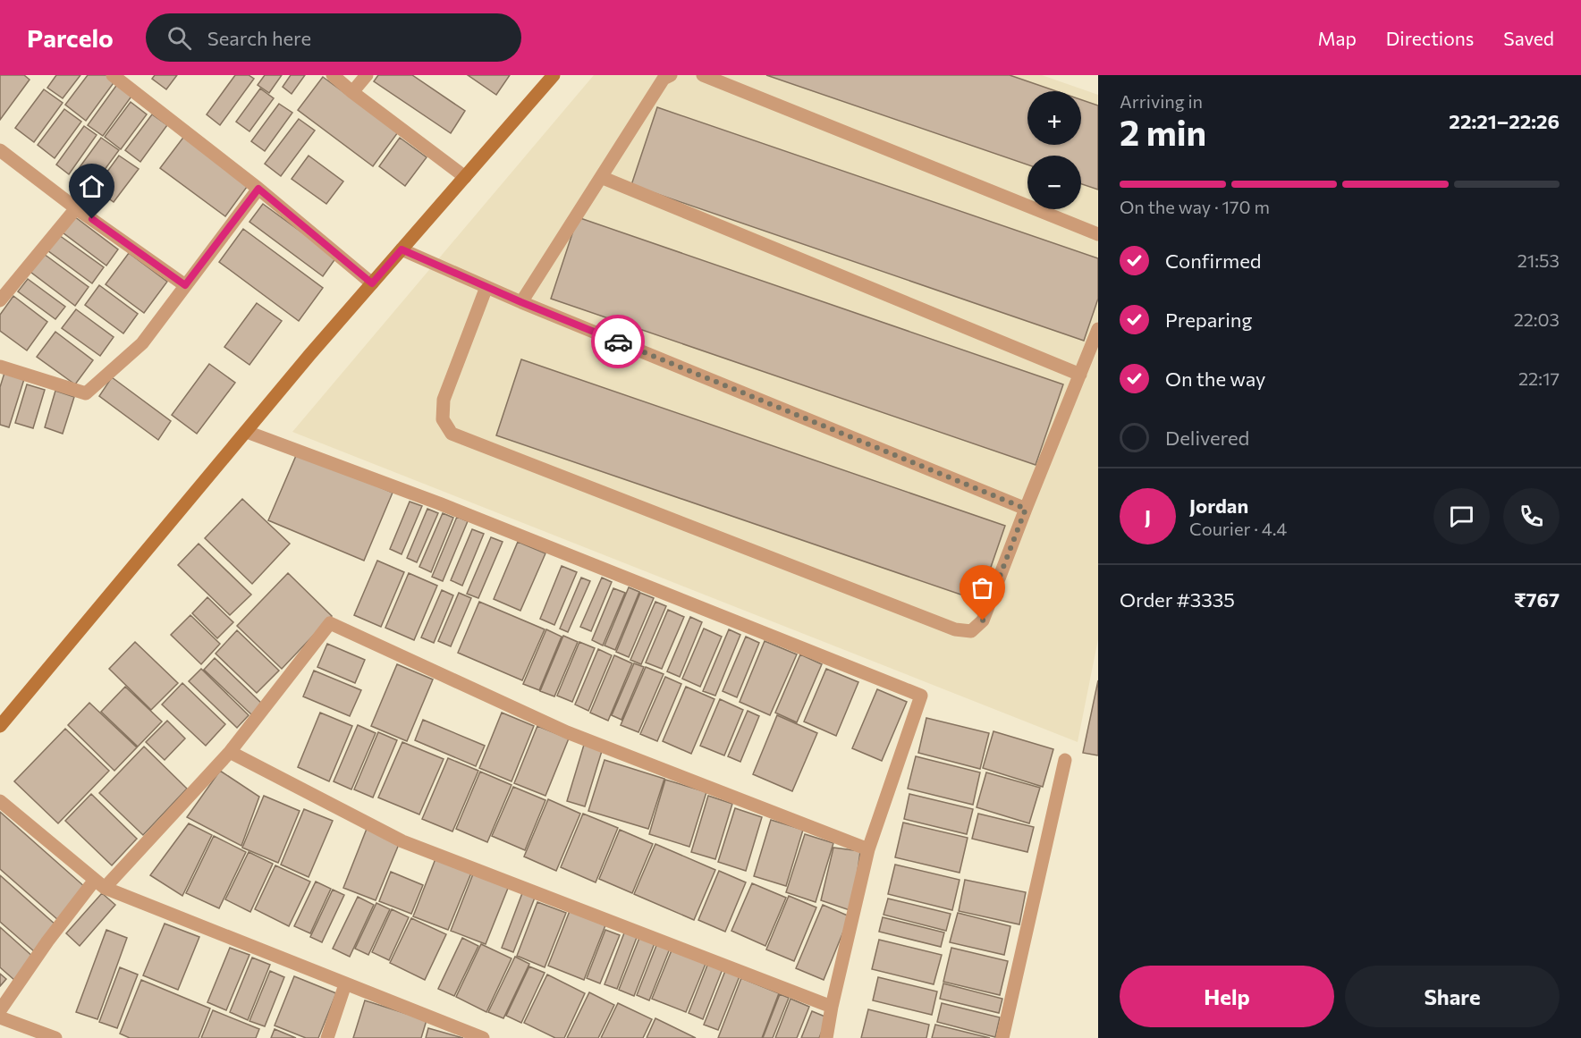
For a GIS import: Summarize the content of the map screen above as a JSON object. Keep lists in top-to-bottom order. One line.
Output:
{"page":{"header":"Parcelo","search":"Search here","nav":["Map","Directions","Saved"],"heading":["2 min","Arriving in","22:21–22:26"],"panel":["Jordan","Courier · 4.4","Order #3335","₹767"],"map_buttons":["+","−"],"bar":"On the way · 170 m","list":[["Confirmed","21:53"],["Preparing","22:03"],["On the way","22:17"],"Delivered"],"round":"J","buttons":["Help","Share"]}}
